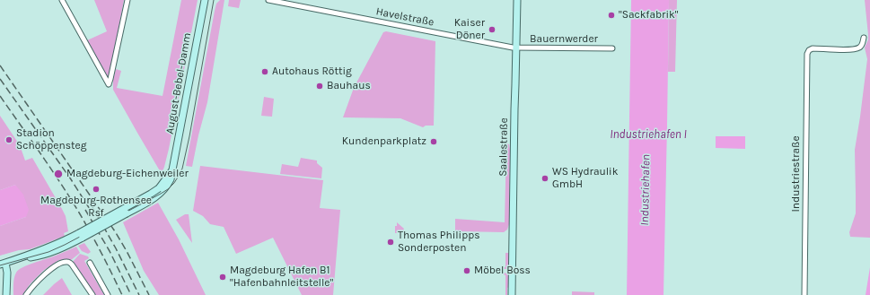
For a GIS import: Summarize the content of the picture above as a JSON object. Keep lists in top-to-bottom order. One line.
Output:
{"streets":{"main road":["August-Bebel-Damm","Saalestraße"],"street":["Havelstraße","Bauernwerder","Industriestraße"]},"crossings":[["Havelstraße","Bauernwerder"],["Havelstraße","Saalestraße"],["Bauernwerder","Saalestraße"]],"water":["Industriehafen I","Industriehafen"],"places":["\"Sackfabrik\"","Kaiser Döner","Autohaus Röttig","Bauhaus","Stadion Schöppensteg","Kundenparkplatz","Magdeburg-Eichenweiler","WS Hydraulik GmbH","Magdeburg-Rothensee Rsf","Thomas Philipps Sonderposten","Möbel Boss","Magdeburg Hafen B1 \"Hafenbahnleitstelle\""]}
